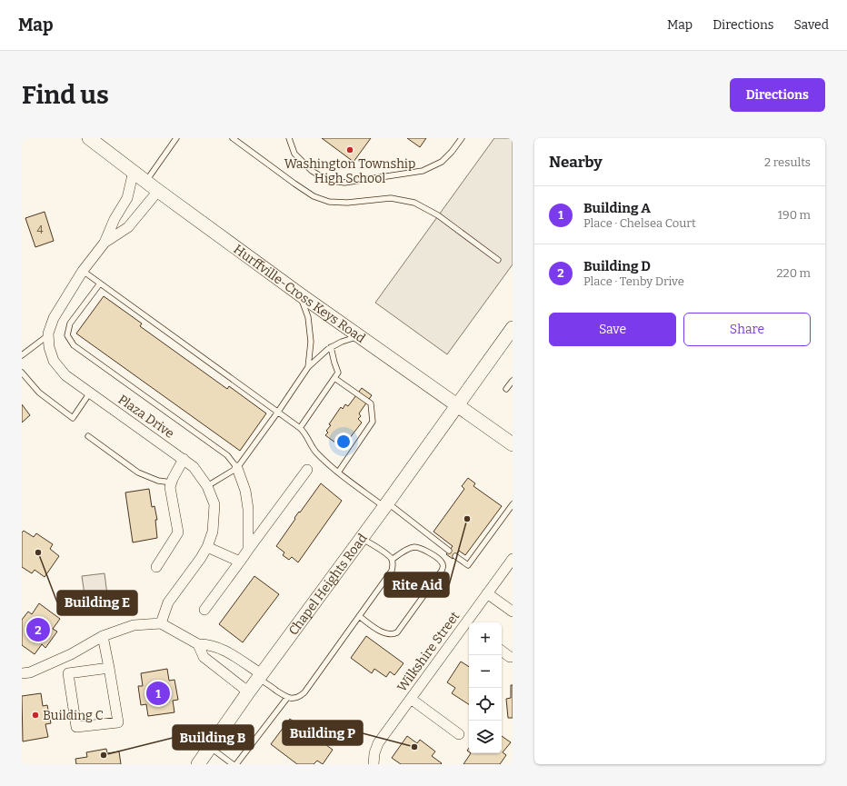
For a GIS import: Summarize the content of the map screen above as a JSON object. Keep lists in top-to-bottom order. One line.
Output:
{"streets":{"street":["Hurffville-Cross Keys Road","Plaza Drive","Chapel Heights Road","Wilkshire Street"]},"crossings":[["Hurffville-Cross Keys Road","Plaza Drive"],["Hurffville-Cross Keys Road","Chapel Heights Road"]],"places":["Washington Township High School","Rite Aid","Building E","Building C","Building P","Building B"],"house_numbers":["4"],"page":{"header":"Map","nav":["Map","Directions","Saved"],"buttons":["Directions",["Save","Share"]],"title":"Find us","heading":["Nearby","2 results"],"list":[{"mark":"1","name":"Building A","note":"Place · Chelsea Court","value":"190 m"},{"mark":"2","name":"Building D","note":"Place · Tenby Drive","value":"220 m"}],"pins":["2","1"],"map_buttons":["+","−"]}}
